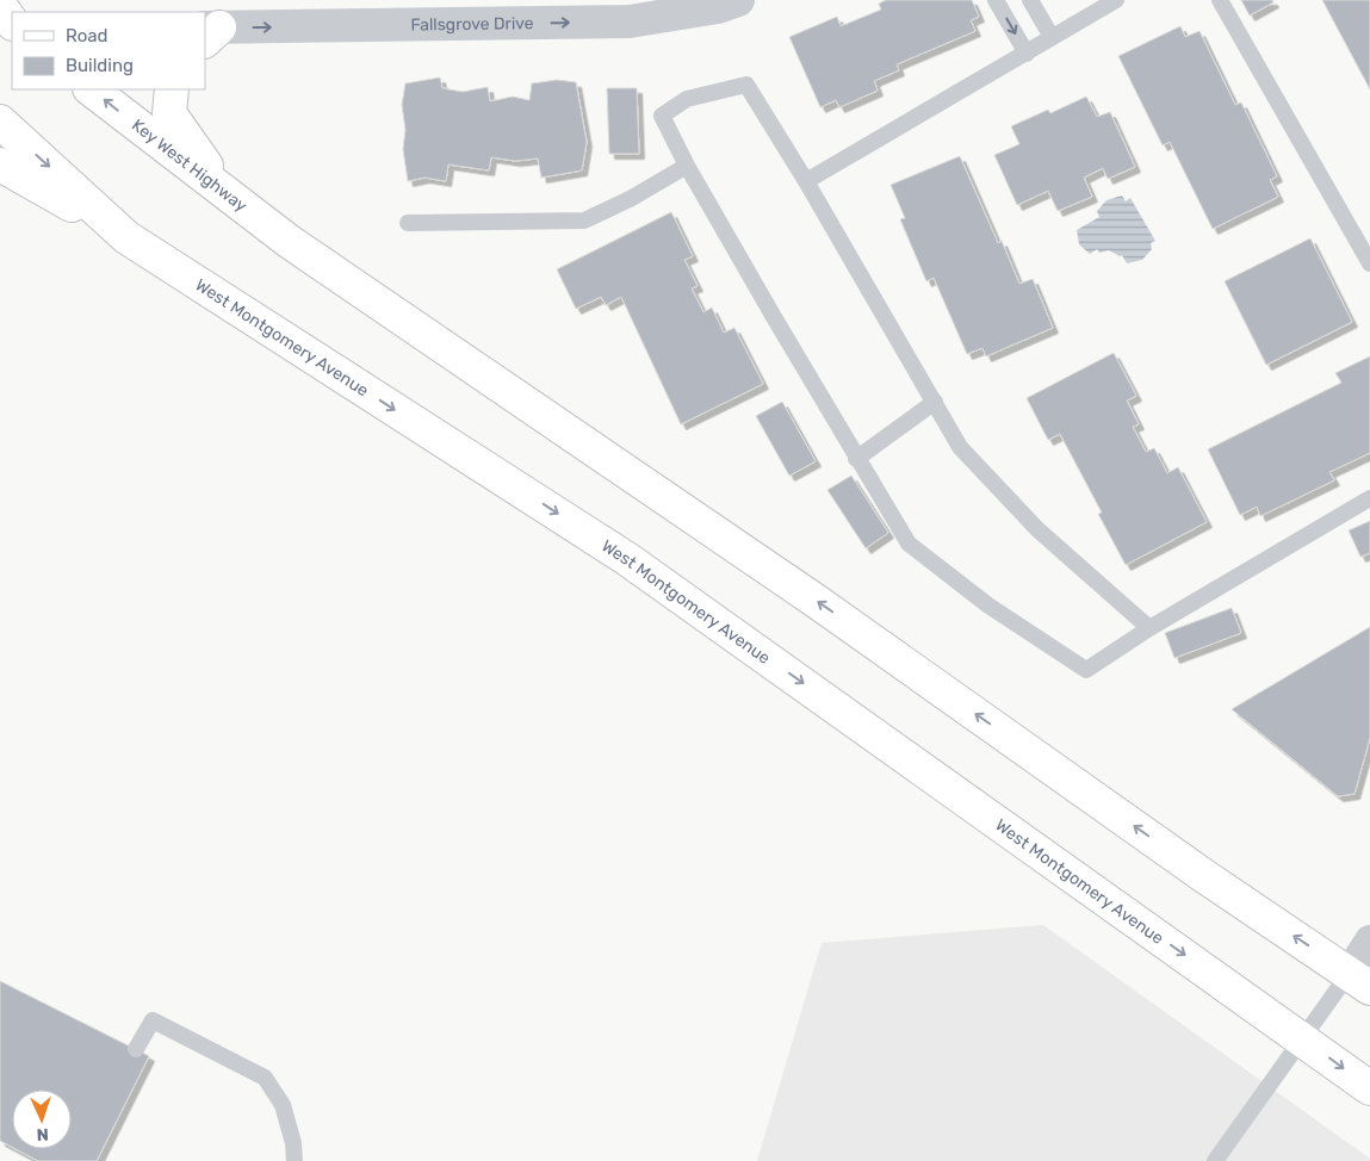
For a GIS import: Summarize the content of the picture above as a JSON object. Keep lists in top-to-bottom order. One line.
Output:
{"streets":{"main road":["Key West Highway","West Montgomery Avenue"],"street":["Fallsgrove Drive"]},"one_way":["Fallsgrove Drive","Key West Highway","West Montgomery Avenue"],"legend":["Road","Building"],"north":"bottom"}
